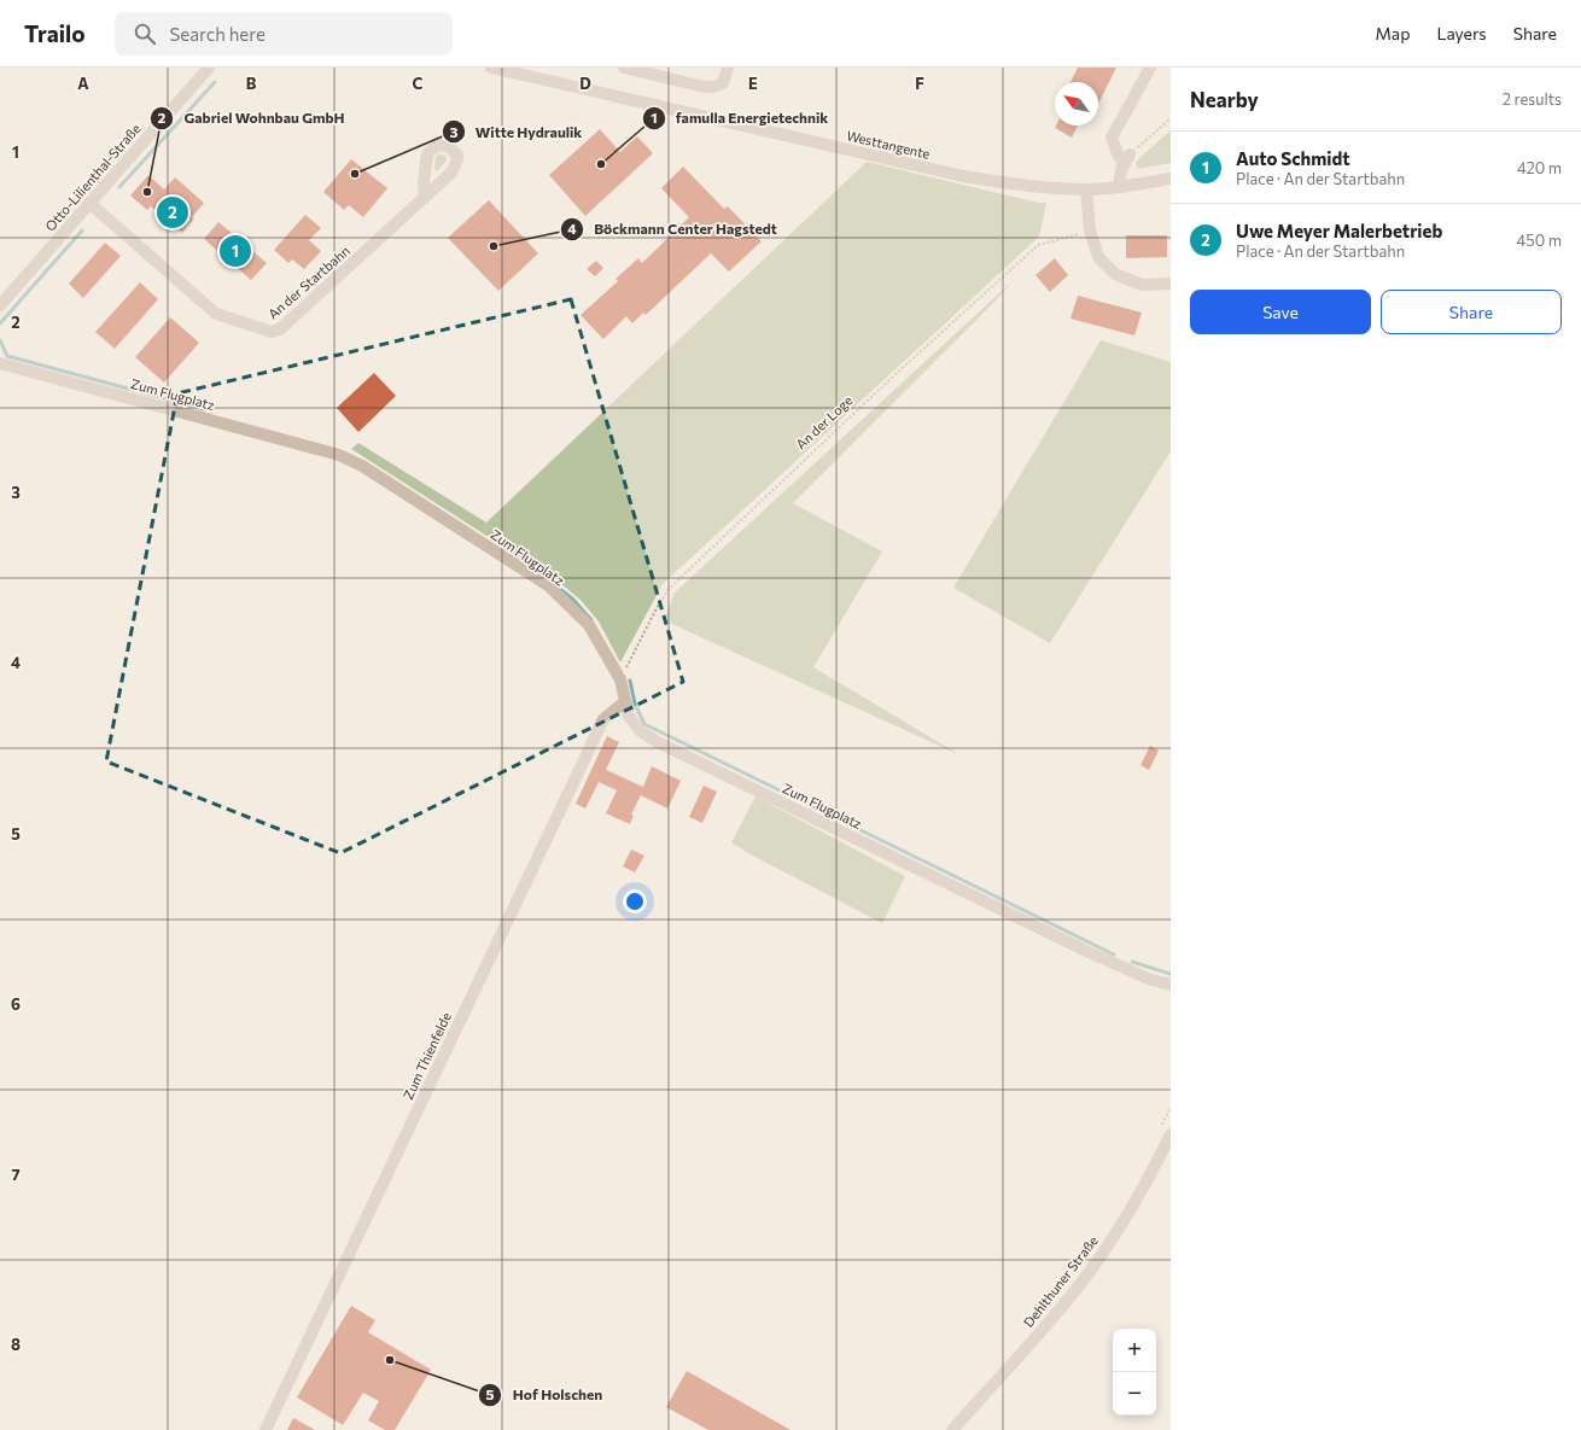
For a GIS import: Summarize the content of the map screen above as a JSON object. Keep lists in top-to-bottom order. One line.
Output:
{"streets":{"street":["Westtangente","Otto-Lilienthal-Straße","An der Startbahn","Zum Flugplatz","Zum Thienfelde","Dehlthuner Straße"],"path":["An der Loge"]},"crossings":[["Otto-Lilienthal-Straße","An der Startbahn"],["Zum Flugplatz","An der Loge"],["Zum Flugplatz","Zum Thienfelde"]],"places":["famulla Energietechnik","Witte Hydraulik","Gabriel Wohnbau GmbH","Böckmann Center Hagstedt","Hof Holschen"],"north":"top left","page":{"header":"Trailo","search":"Search here","nav":["Map","Layers","Share"],"heading":["Nearby","2 results"],"list":[{"mark":"1","name":"Auto Schmidt","note":"Place · An der Startbahn","value":"420 m"},{"mark":"2","name":"Uwe Meyer Malerbetrieb","note":"Place · An der Startbahn","value":"450 m"}],"pins":["2","1"],"buttons":["Save","Share"],"map_buttons":["+","−"]},"grid":{"columns":["A","B","C","D","E","F"],"rows":["1","2","3","4","5","6","7","8"]}}
